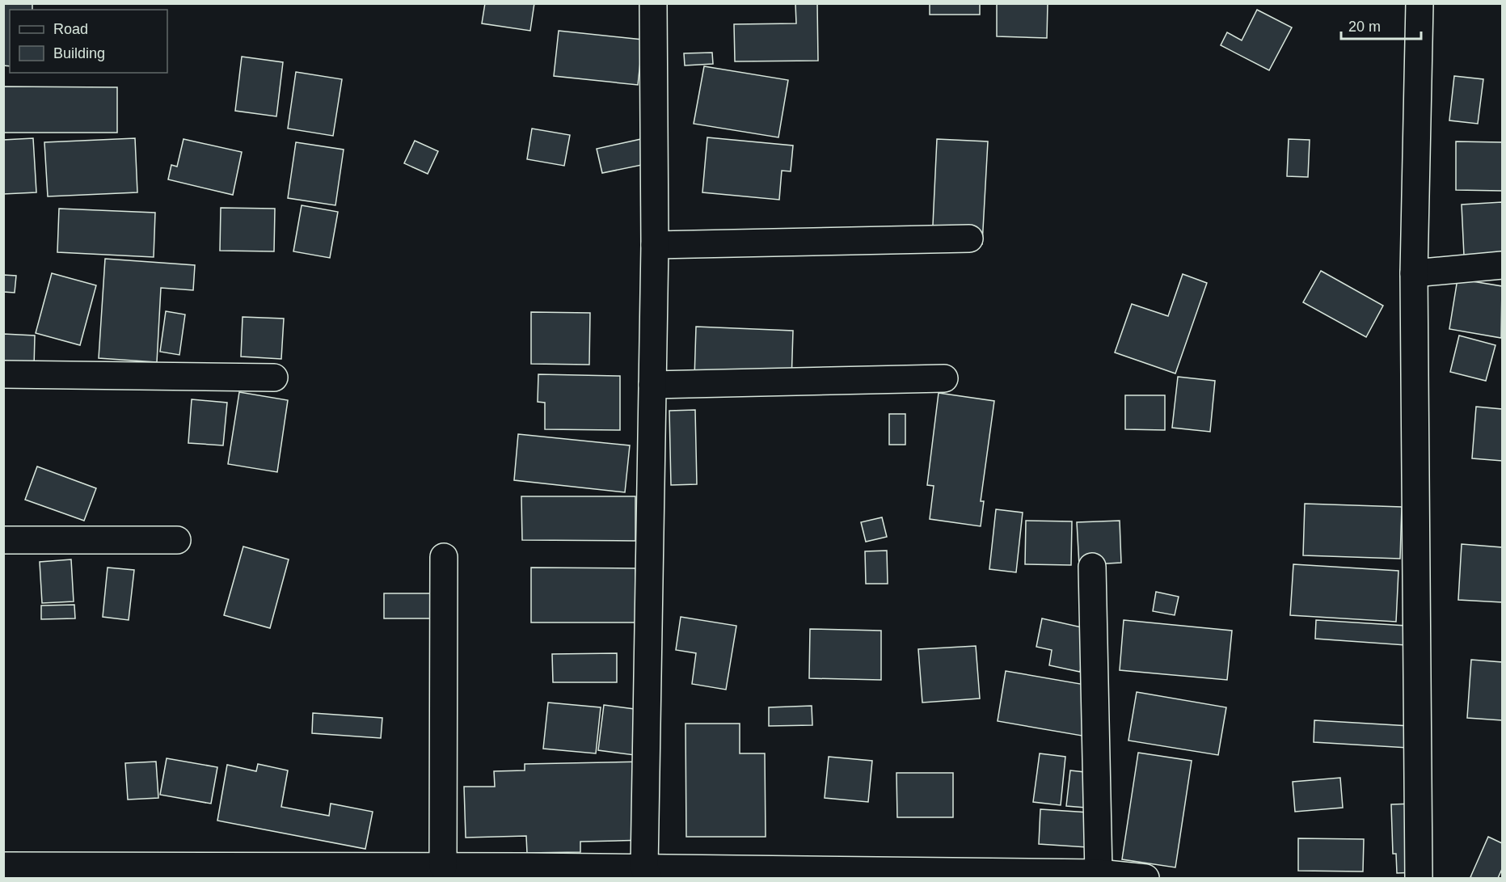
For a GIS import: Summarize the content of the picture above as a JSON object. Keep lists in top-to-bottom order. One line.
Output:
{"legend":["Road","Building"],"scale_bar":"20 m"}
